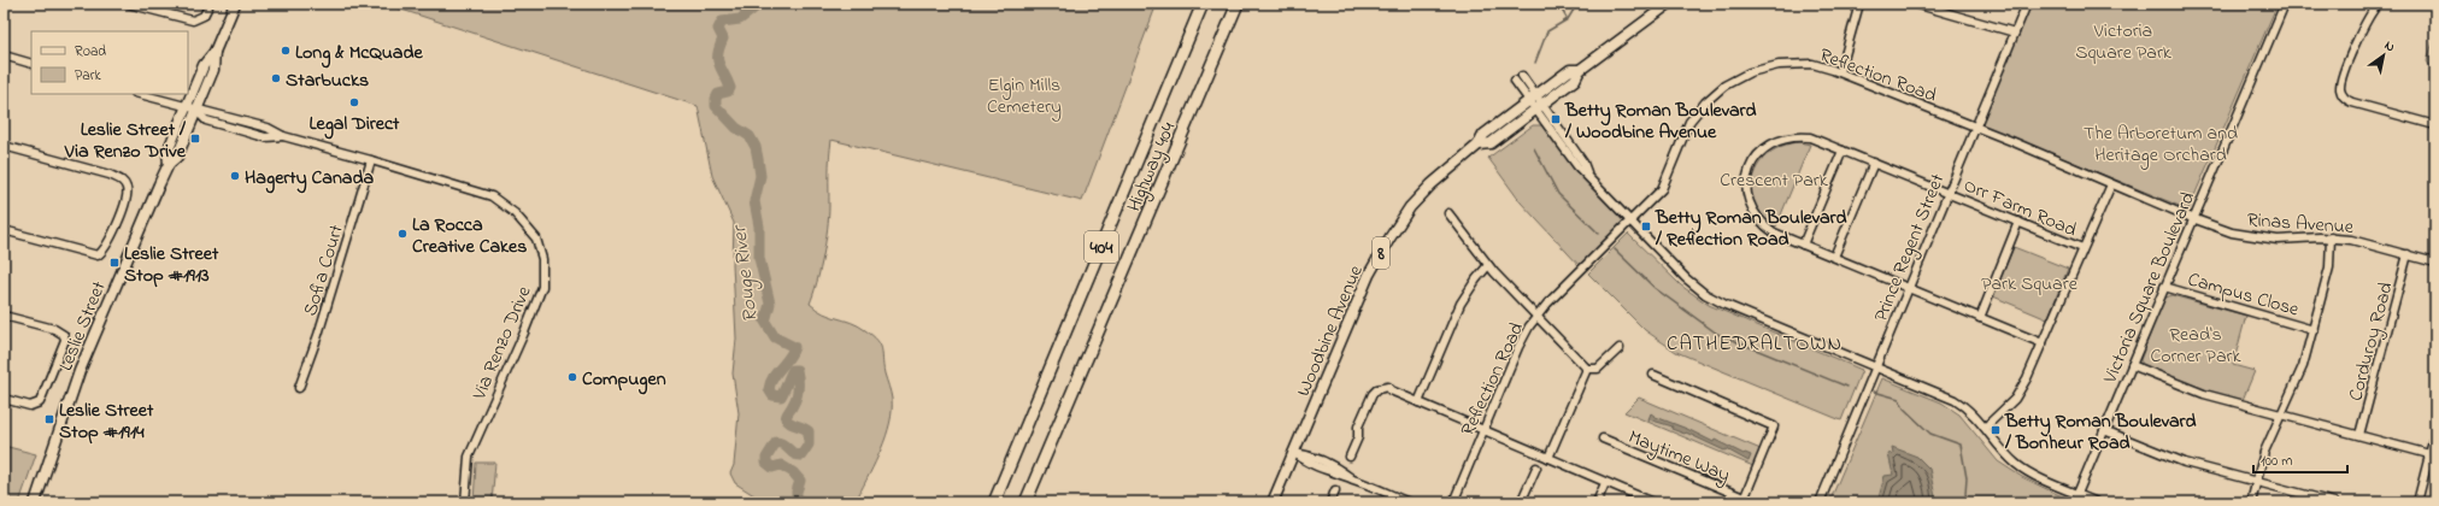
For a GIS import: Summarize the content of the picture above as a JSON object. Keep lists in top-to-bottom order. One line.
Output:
{"streets":{"highway":["Highway 404","404"],"main road":["8","Leslie Street","Woodbine Avenue"],"street":["Reflection Road","Orr Farm Road","Rinas Avenue","Prince Regent Street","Sofia Court","Victoria Square Boulevard","Campus Close","Corduroy Road","Via Renzo Drive","Maytime Way"]},"crossings":[["Reflection Road","Rinas Avenue"],["Reflection Road","Prince Regent Street"],["Reflection Road","Victoria Square Boulevard"],["Orr Farm Road","Prince Regent Street"],["Rinas Avenue","Victoria Square Boulevard"],["Rinas Avenue","Corduroy Road"],["Sofia Court","Via Renzo Drive"],["Victoria Square Boulevard","Campus Close"],["Leslie Street","Via Renzo Drive"]],"districts":["CATHEDRALTOWN"],"water":["Rouge River"],"parks":["Victoria Square Park","Elgin Mills Cemetery","The Arboretum and Heritage Orchard","Crescent Park","Park Square","Read's Corner Park"],"places":{"other":["Long & McQuade","Starbucks","Legal Direct","Hagerty Canada","La Rocca Creative Cakes","Compugen"],"transit":["Betty Roman Boulevard / Woodbine Avenue","Leslie Street / Via Renzo Drive","Betty Roman Boulevard / Reflection Road","Leslie Street Stop #1913","Leslie Street Stop #1914","Betty Roman Boulevard / Bonheur Road"]},"legend":["Road","Park"],"scale_bar":"100 m","north":"top right"}
